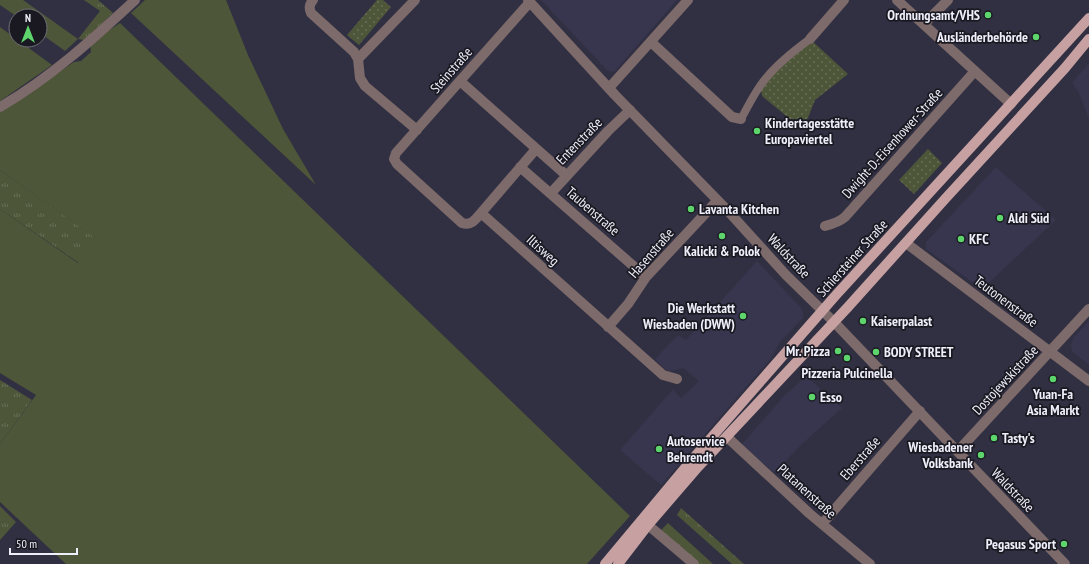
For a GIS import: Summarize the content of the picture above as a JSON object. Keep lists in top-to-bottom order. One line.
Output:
{"streets":{"main road":["Schiersteiner Straße"],"street":["Steinstraße","Entenstraße","Dwight-D.-Eisenhower-Straße","Taubenstraße","Iltisweg","Hasenstraße","Waldstraße","Teutonenstraße","Dostojewskistraße","Eberstraße","Platanenstraße"]},"crossings":[["Steinstraße","Entenstraße"],["Steinstraße","Taubenstraße"],["Steinstraße","Iltisweg"],["Steinstraße","Waldstraße"],["Entenstraße","Taubenstraße"],["Entenstraße","Iltisweg"],["Entenstraße","Waldstraße"],["Taubenstraße","Hasenstraße"],["Iltisweg","Hasenstraße"],["Hasenstraße","Waldstraße"],["Waldstraße","Schiersteiner Straße"],["Waldstraße","Dostojewskistraße"],["Waldstraße","Eberstraße"],["Schiersteiner Straße","Teutonenstraße"],["Schiersteiner Straße","Platanenstraße"],["Teutonenstraße","Dostojewskistraße"],["Eberstraße","Platanenstraße"]],"places":["Ordnungsamt/VHS","Ausländerbehörde","Kindertagesstätte Europaviertel","Lavanta Kitchen","Aldi Süd","Kalicki & Polok","KFC","Die Werkstatt Wiesbaden (DWW)","Kaiserpalast","Mr. Pizza","BODY STREET","Pizzeria Pulcinella","Yuan-Fa Asia Markt","Esso","Tasty's","Autoservice Behrendt","Wiesbadener Volksbank","Pegasus Sport"],"scale_bar":"50 m","north":"top"}
